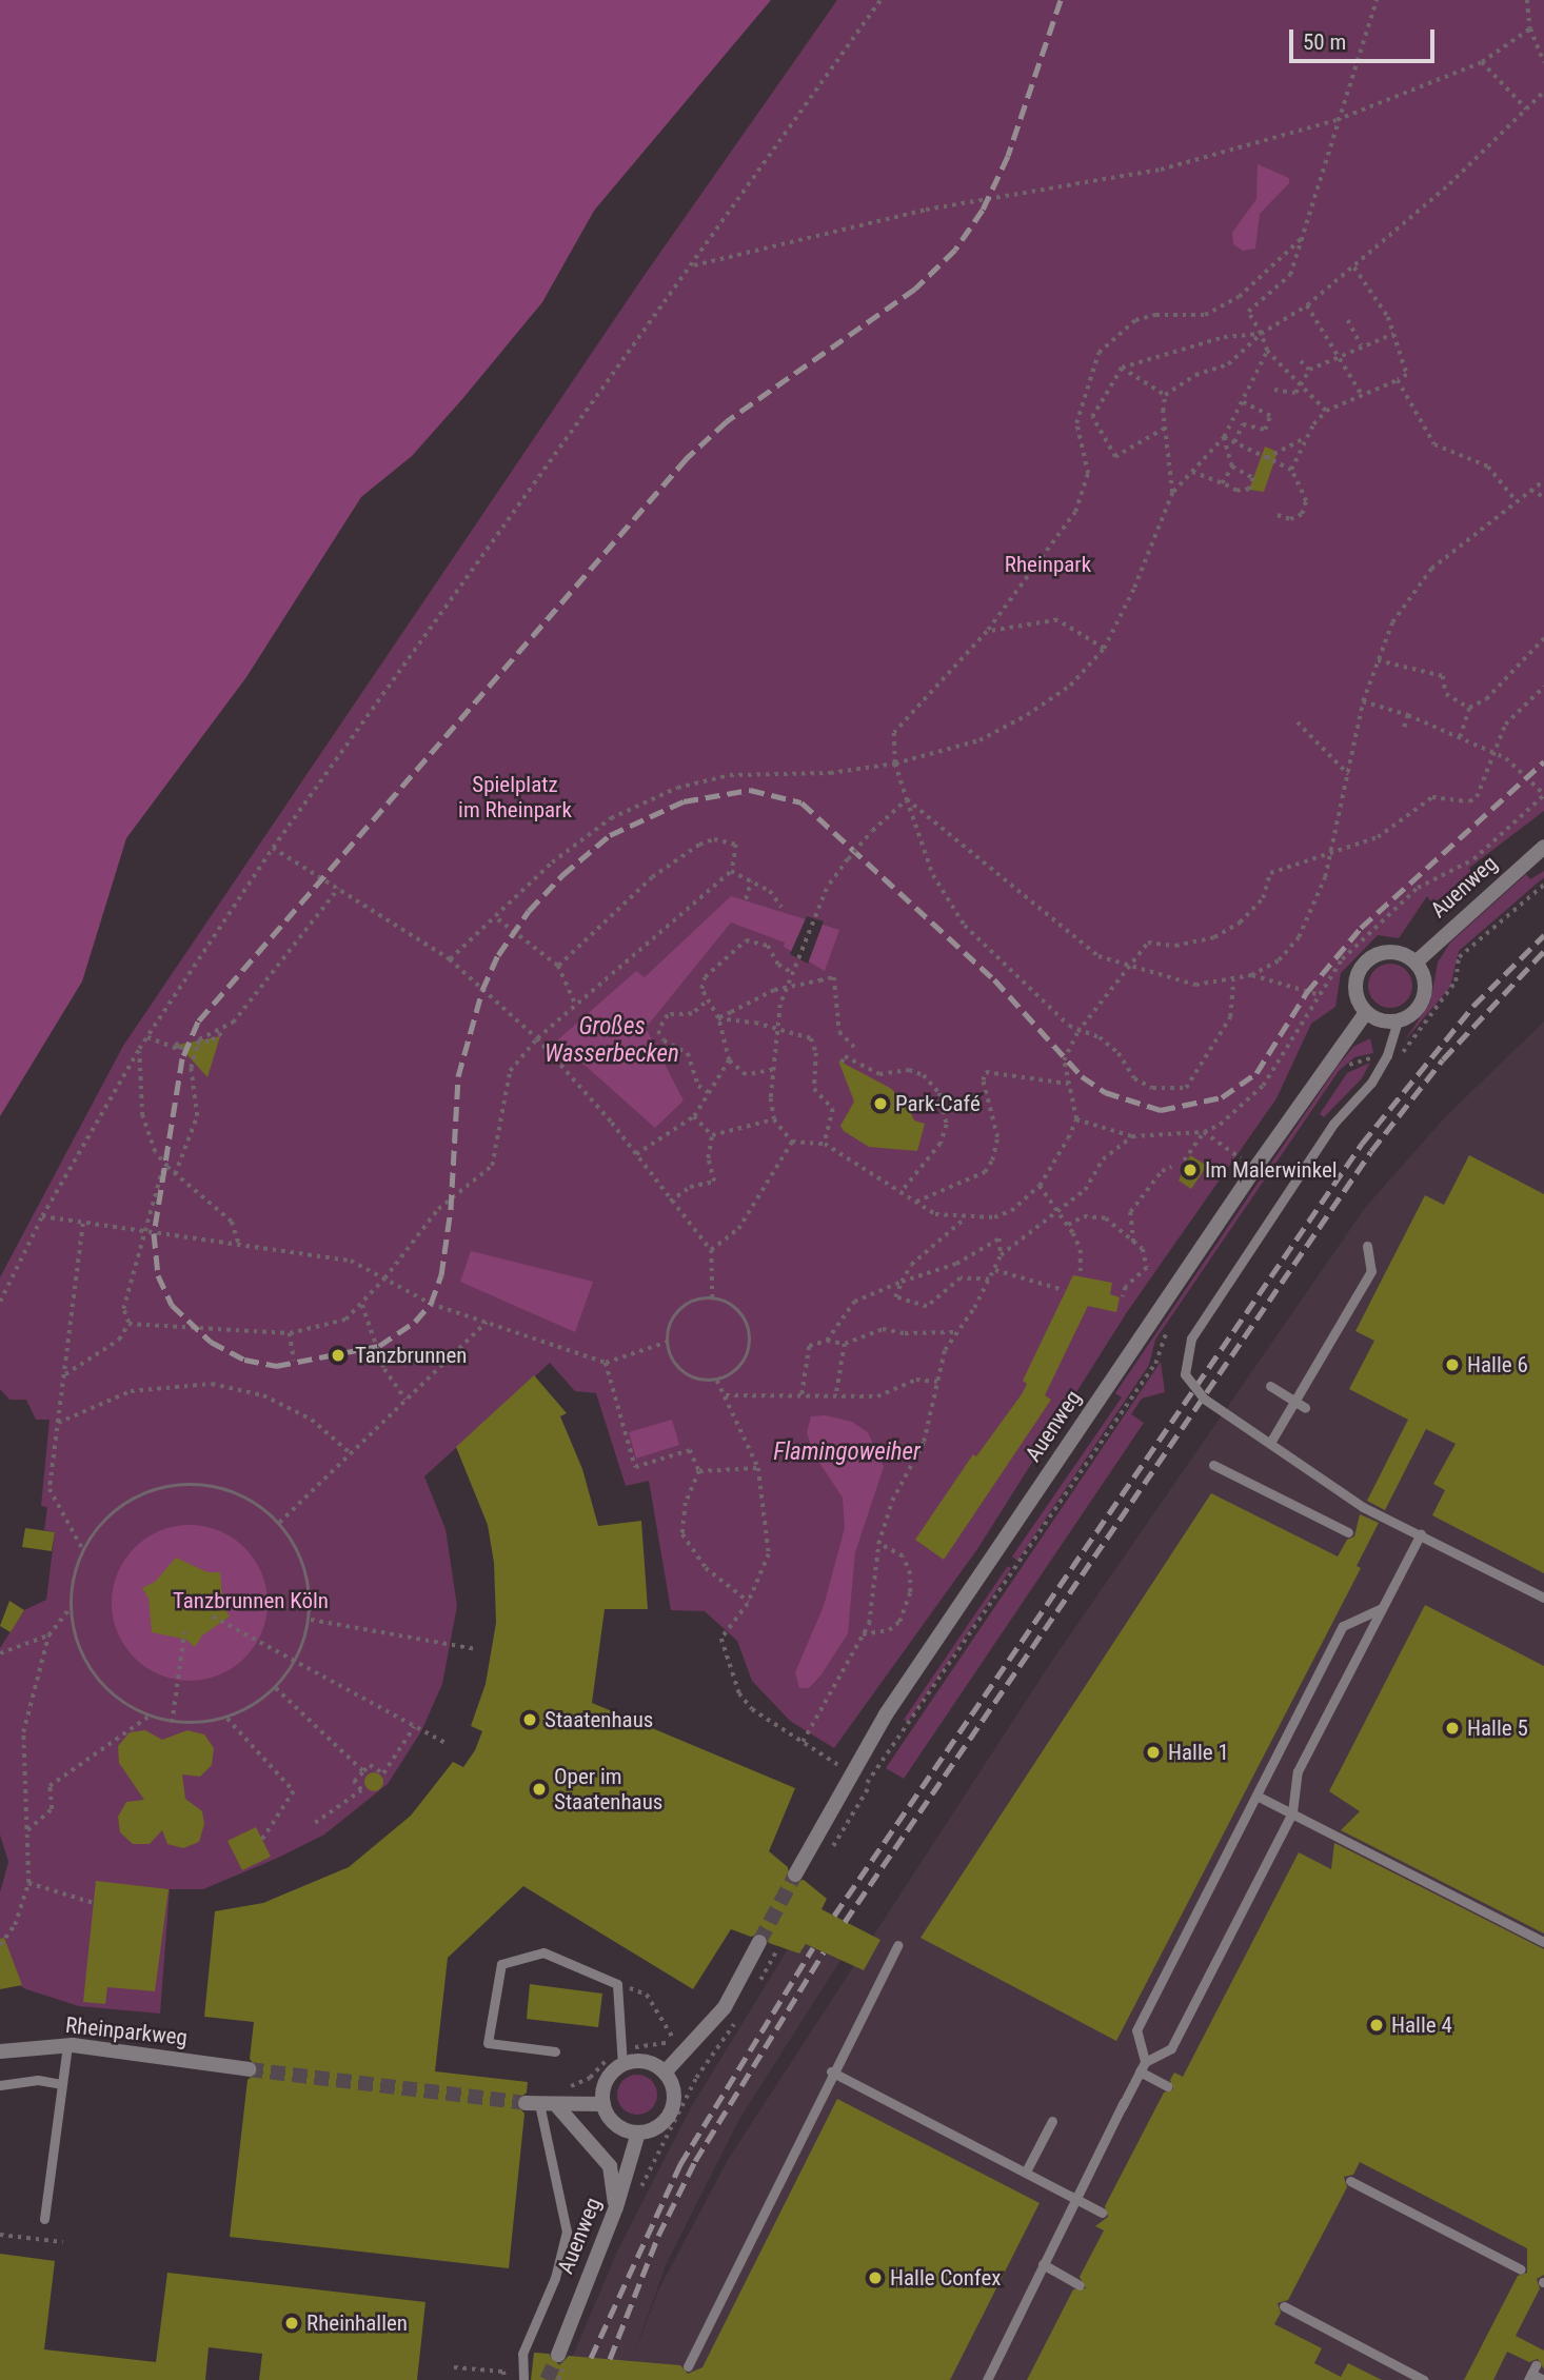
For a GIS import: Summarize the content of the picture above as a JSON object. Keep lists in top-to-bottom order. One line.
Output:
{"streets":{"street":["Auenweg","Rheinparkweg"]},"water":["Großes Wasserbecken","Flamingoweiher"],"parks":["Rheinpark","Spielplatz im Rheinpark","Tanzbrunnen Köln"],"places":["Park-Café","Im Malerwinkel","Tanzbrunnen","Halle 6","Staatenhaus","Halle 5","Halle 1","Oper im Staatenhaus","Halle 4","Halle Confex","Rheinhallen"],"scale_bar":"50 m"}
